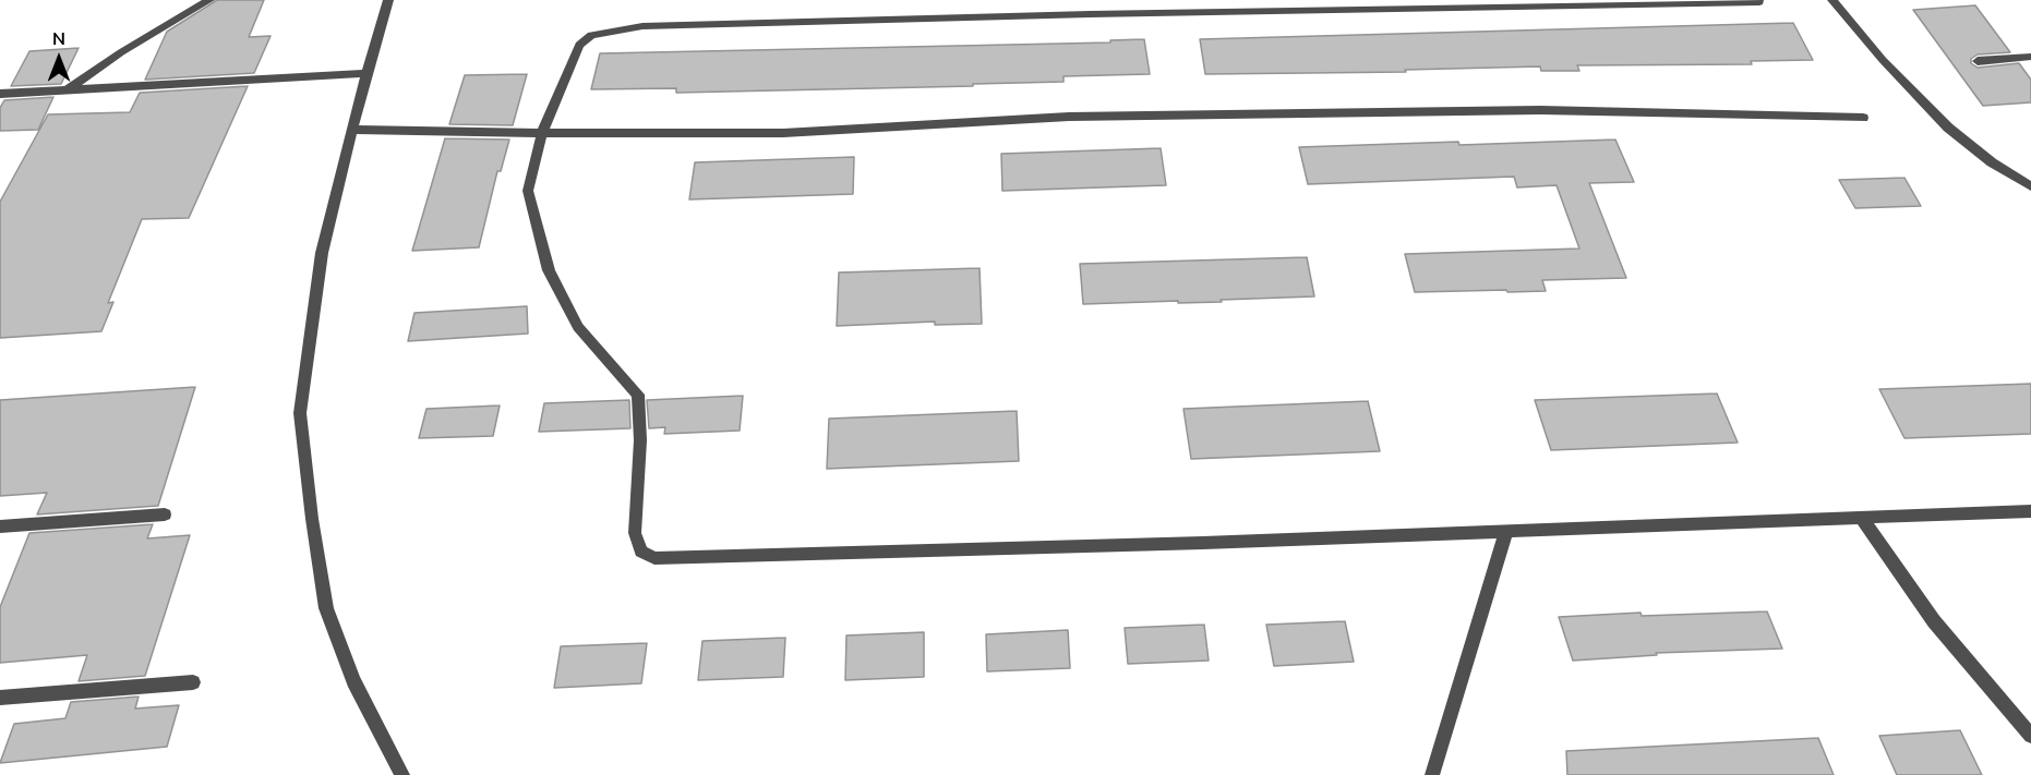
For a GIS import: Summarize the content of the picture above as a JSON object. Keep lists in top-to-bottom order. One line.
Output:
{"north":"top"}
